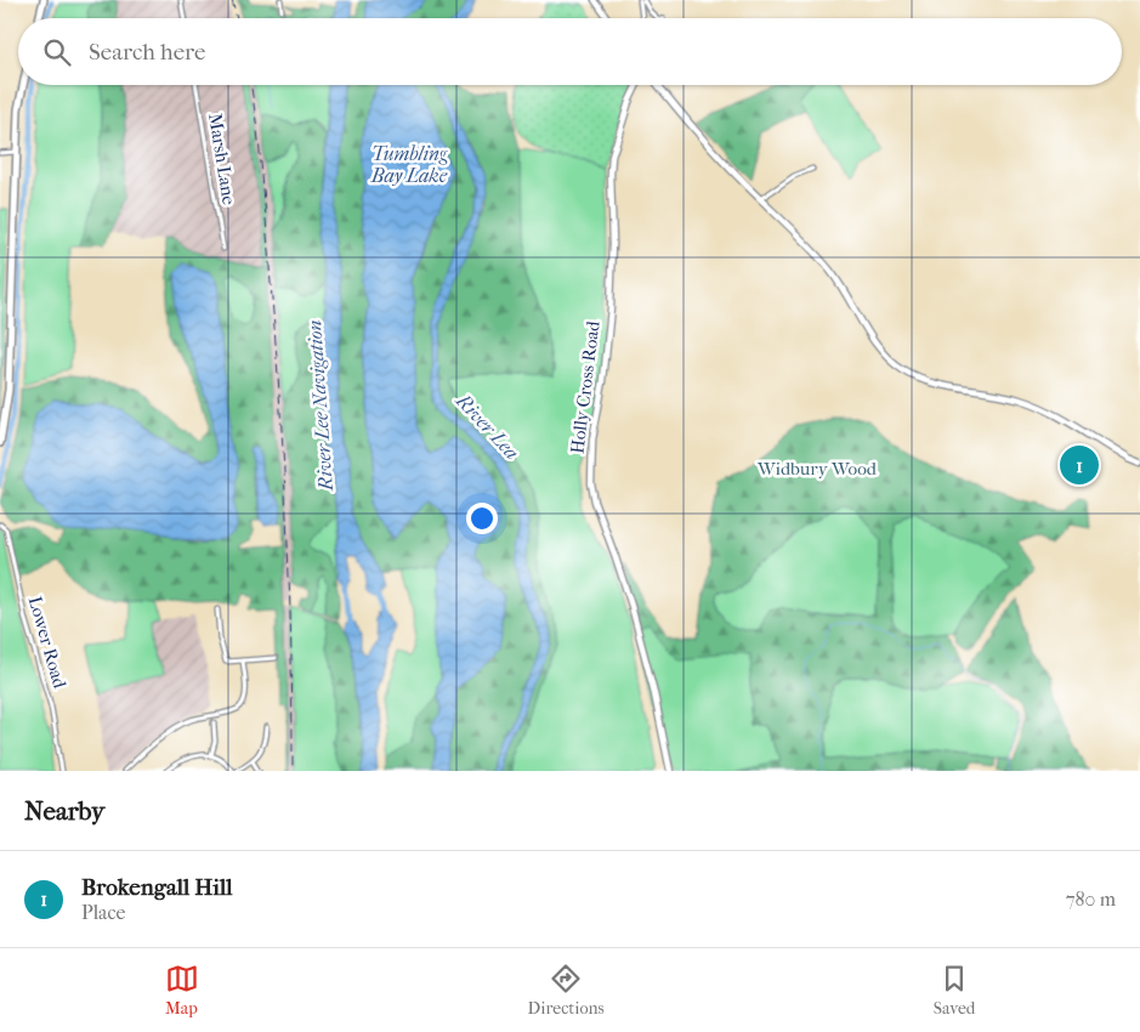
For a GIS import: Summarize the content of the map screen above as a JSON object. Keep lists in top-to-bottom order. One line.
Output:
{"streets":{"street":["Marsh Lane","Holly Cross Road","Lower Road"]},"water":["Tumbling Bay Lake","River Lee Navigation","River Lea"],"parks":["Widbury Wood"],"page":{"search":"Search here","pins":"1","heading":"Nearby","list":[{"mark":"1","name":"Brokengall Hill","note":"Place","value":"780 m"}],"nav":["Map","Directions","Saved"]}}
